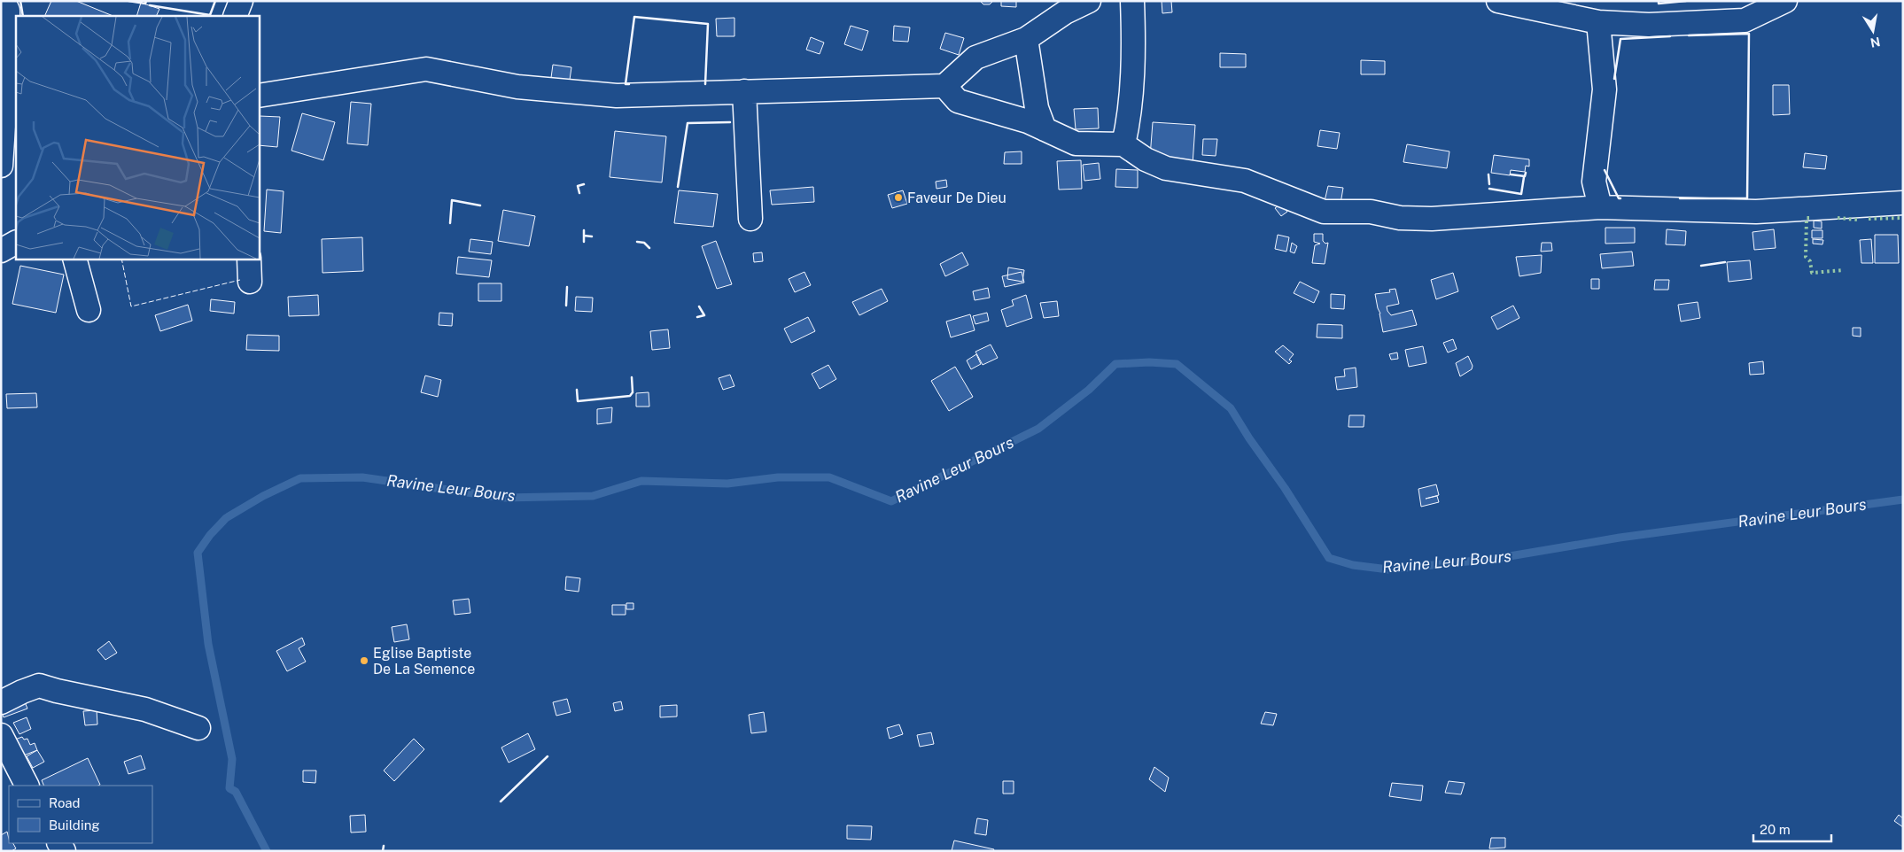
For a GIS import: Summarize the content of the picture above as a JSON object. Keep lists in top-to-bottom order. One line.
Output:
{"water":["Ravine Leur Bours"],"places":["Faveur De Dieu","Eglise Baptiste De La Semence"],"legend":["Road","Building"],"scale_bar":"20 m","north":"bottom"}
